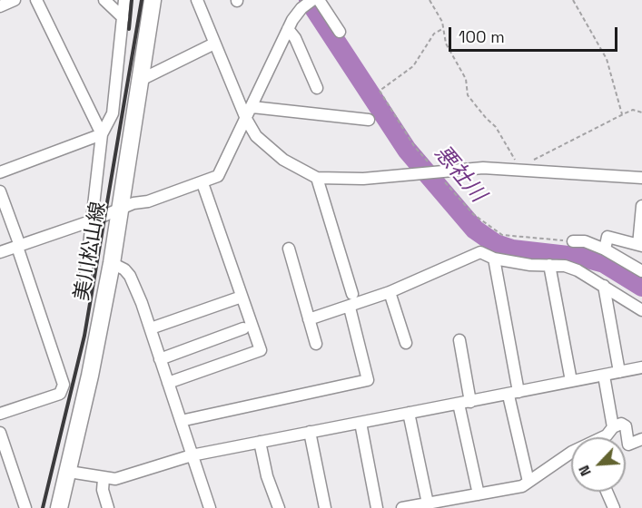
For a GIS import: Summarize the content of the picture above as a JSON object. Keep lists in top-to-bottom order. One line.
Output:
{"streets":{"main road":["美川松山線"]},"water":["悪社川"],"scale_bar":"100 m","north":"bottom left"}
